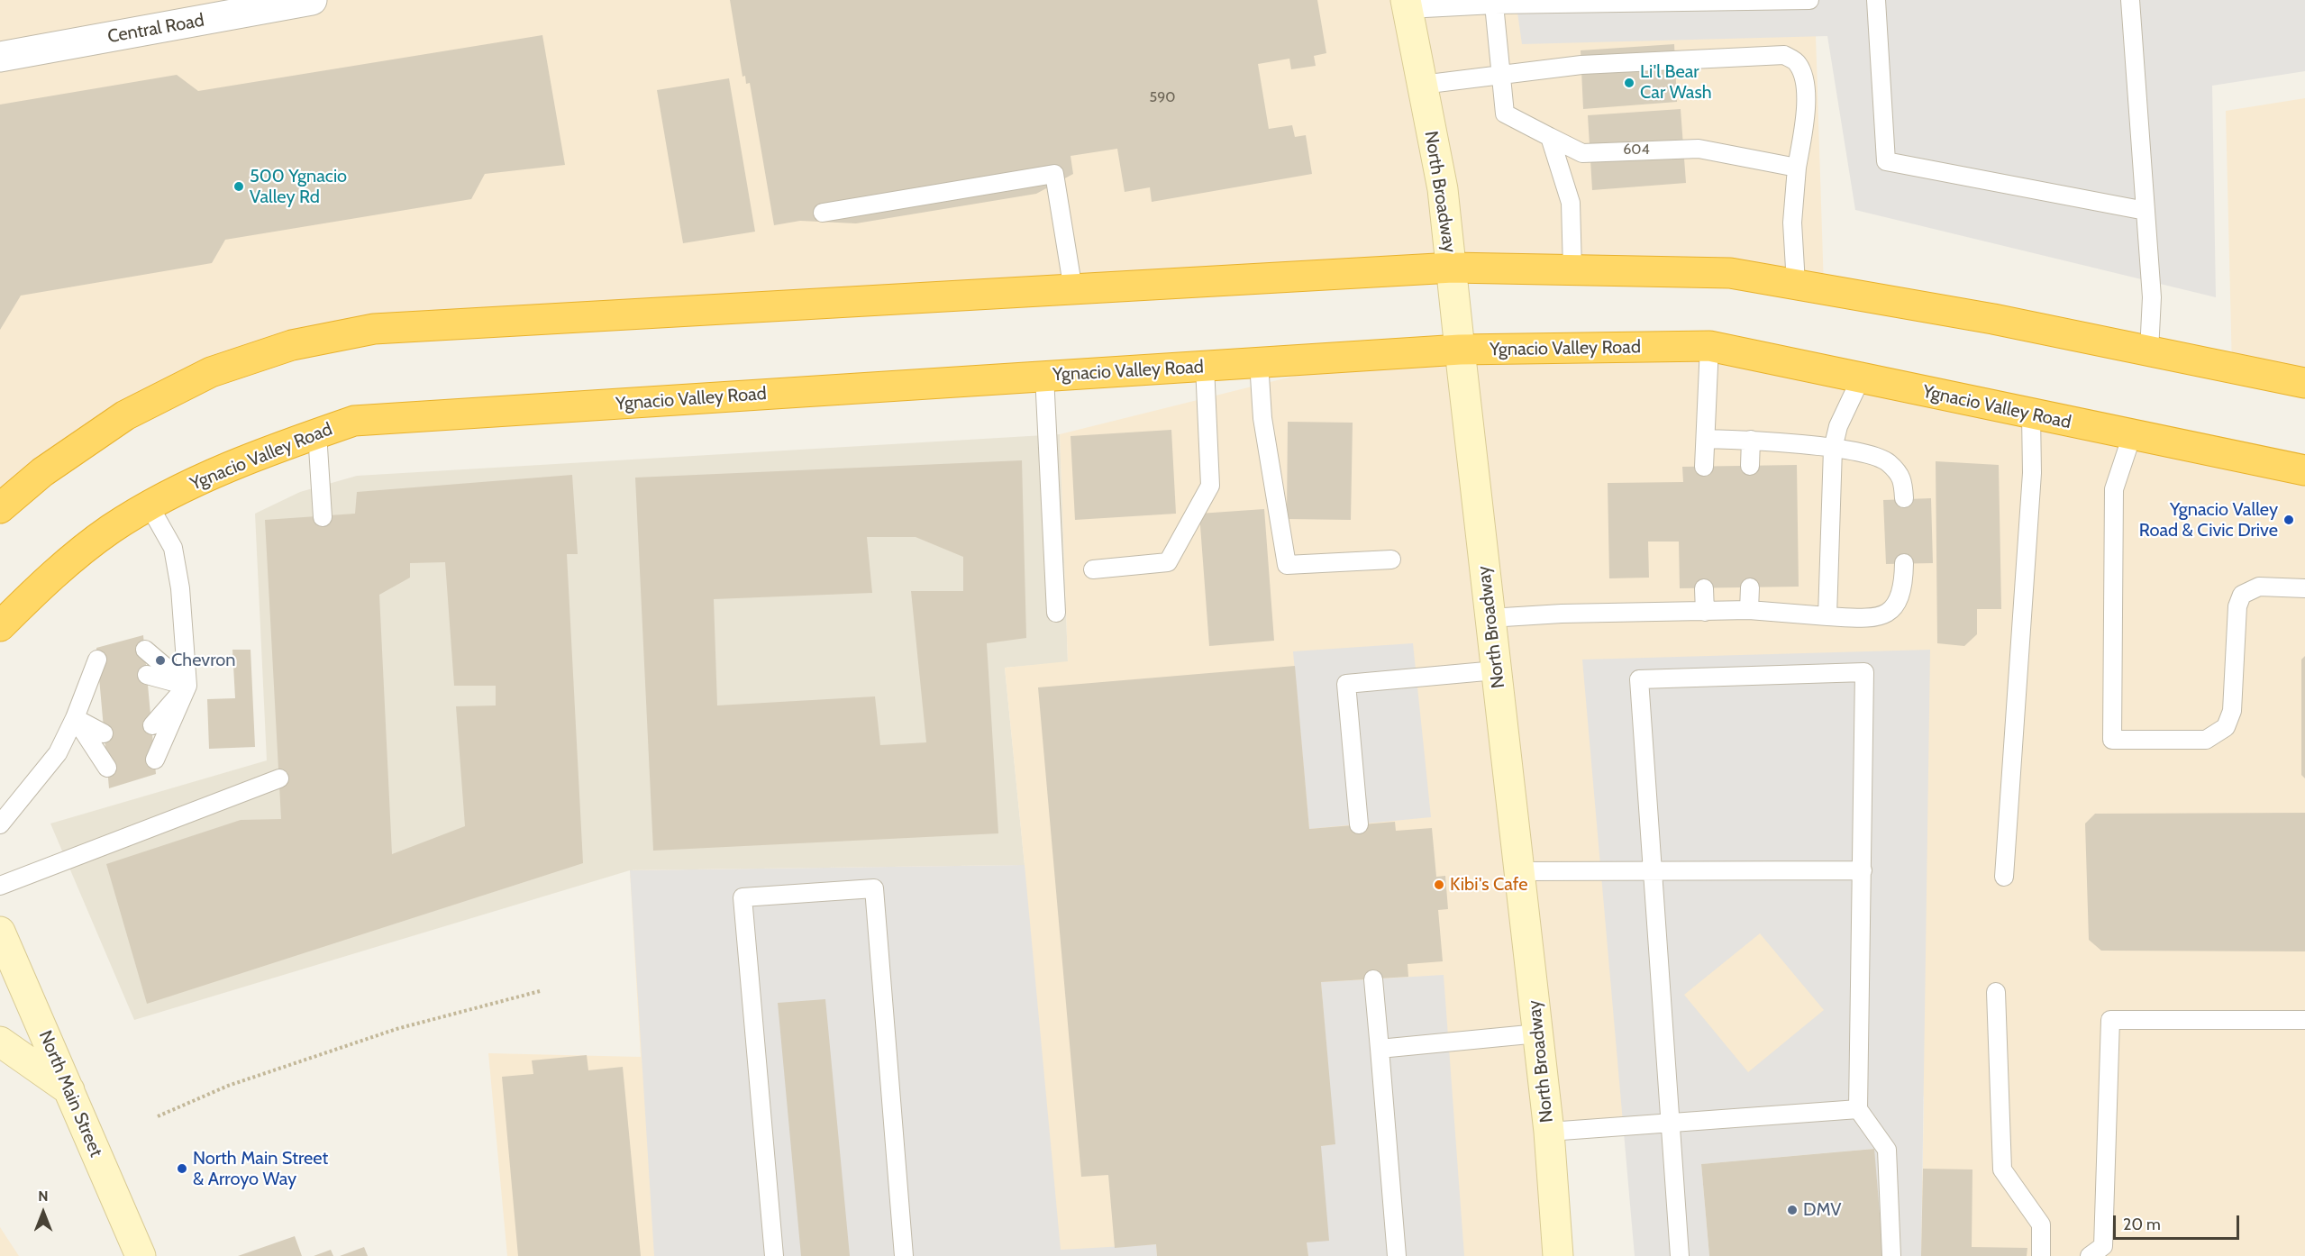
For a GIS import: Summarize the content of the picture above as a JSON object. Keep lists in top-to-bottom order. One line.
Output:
{"streets":{"highway":["Ygnacio Valley Road"],"street":["Central Road","North Broadway","North Main Street"]},"crossings":[["North Broadway","Ygnacio Valley Road"]],"places":["Li'l Bear Car Wash","500 Ygnacio Valley Rd","Ygnacio Valley Road & Civic Drive","Chevron","Kibi's Cafe","North Main Street & Arroyo Way","DMV"],"house_numbers":["590","604"],"scale_bar":"20 m","north":"top"}
